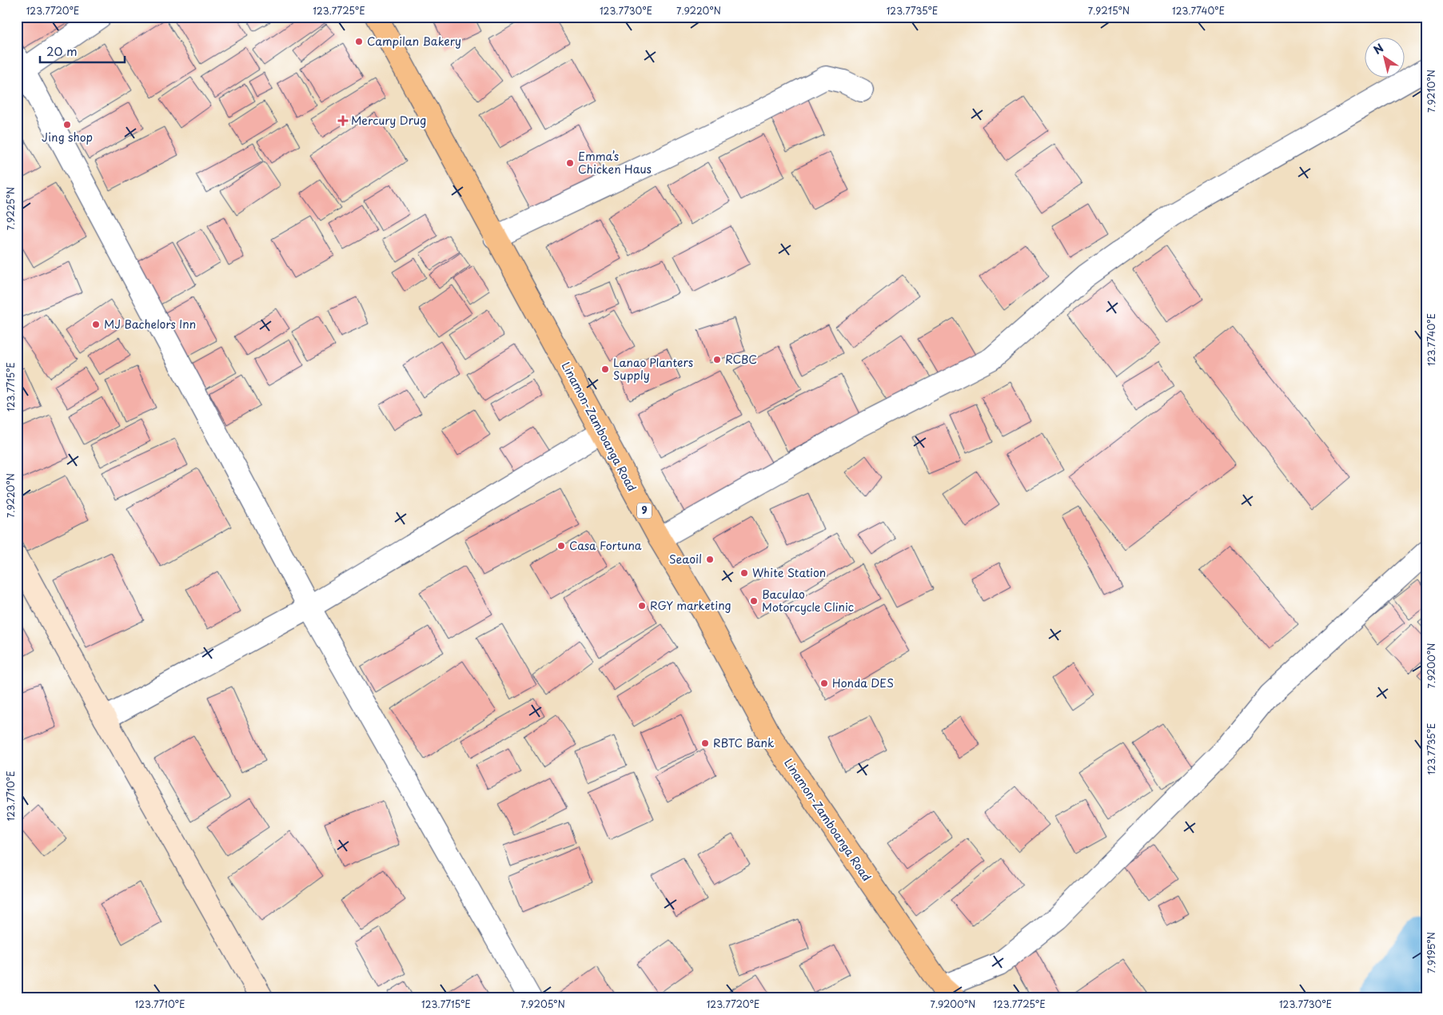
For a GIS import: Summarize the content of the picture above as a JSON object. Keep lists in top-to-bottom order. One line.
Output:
{"streets":{"highway":["Linamon-Zamboanga Road","9"]},"places":{"other":["Campilan Bakery","Jing shop","Emma’s Chicken Haus","MJ Bachelors Inn","RCBC","Lanao Planters Supply","Casa Fortuna","Seaoil","White Station","Baculao Motorcycle Clinic","RGY marketing","Honda DES","RBTC Bank"],"health":["Mercury Drug"]},"scale_bar":"20 m","north":"top left","coordinates":["123.7720°E","123.7725°E","123.7730°E","7.9220°N","123.7735°E","7.9215°N","123.7740°E","7.9210°N","7.9225°N","123.7715°E","7.9200°N","123.7710°E","7.9195°N","7.9205°N"]}
